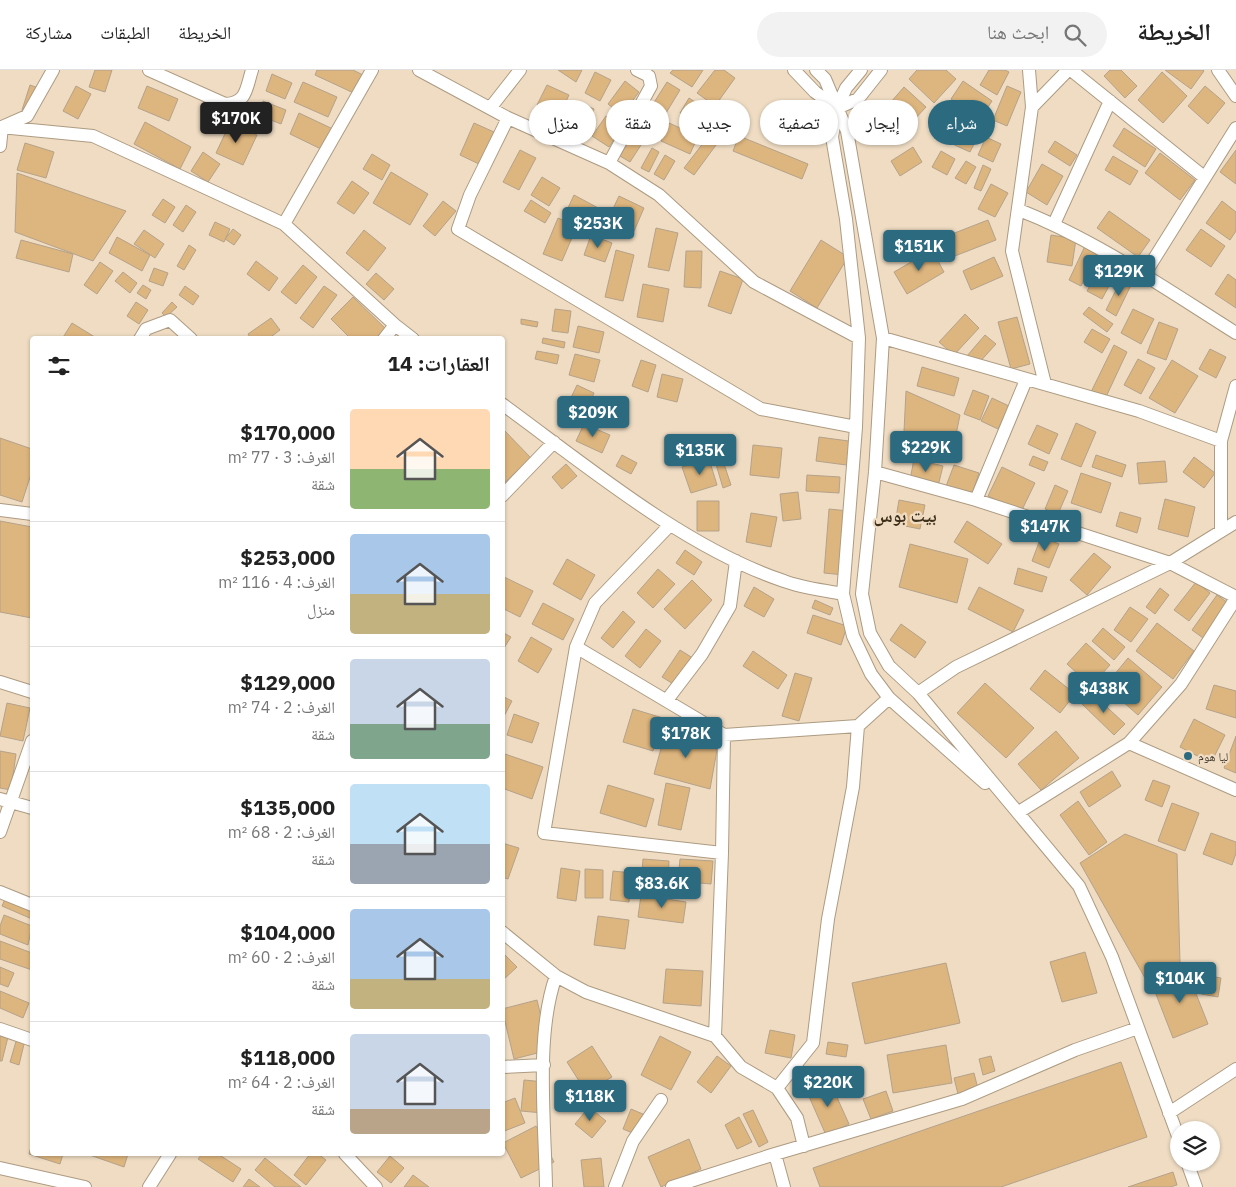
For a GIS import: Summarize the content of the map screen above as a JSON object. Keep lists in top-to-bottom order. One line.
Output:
{"districts":["بيت بوس"],"places":["ليا هوم"],"page":{"header":"الخريطة","search":"ابحث هنا","nav":["الخريطة","الطبقات","مشاركة"],"chip":["شراء","إيجار","تصفية","جديد","شقة","منزل"],"price":["$170K","$253K","$151K","$129K","$209K","$229K","$135K","$147K","$438K","$178K","$83.6K","$104K","$220K","$118K"],"heading":"العقارات: 14","list":[{"name":"$170,000","note":"الغرف: 3 · 77 m² · شقة"},{"name":"$253,000","note":"الغرف: 4 · 116 m² · منزل"},{"name":"$129,000","note":"الغرف: 2 · 74 m² · شقة"},{"name":"$135,000","note":"الغرف: 2 · 68 m² · شقة"},{"name":"$104,000","note":"الغرف: 2 · 60 m² · شقة"},{"name":"$118,000","note":"الغرف: 2 · 64 m² · شقة"}]}}
